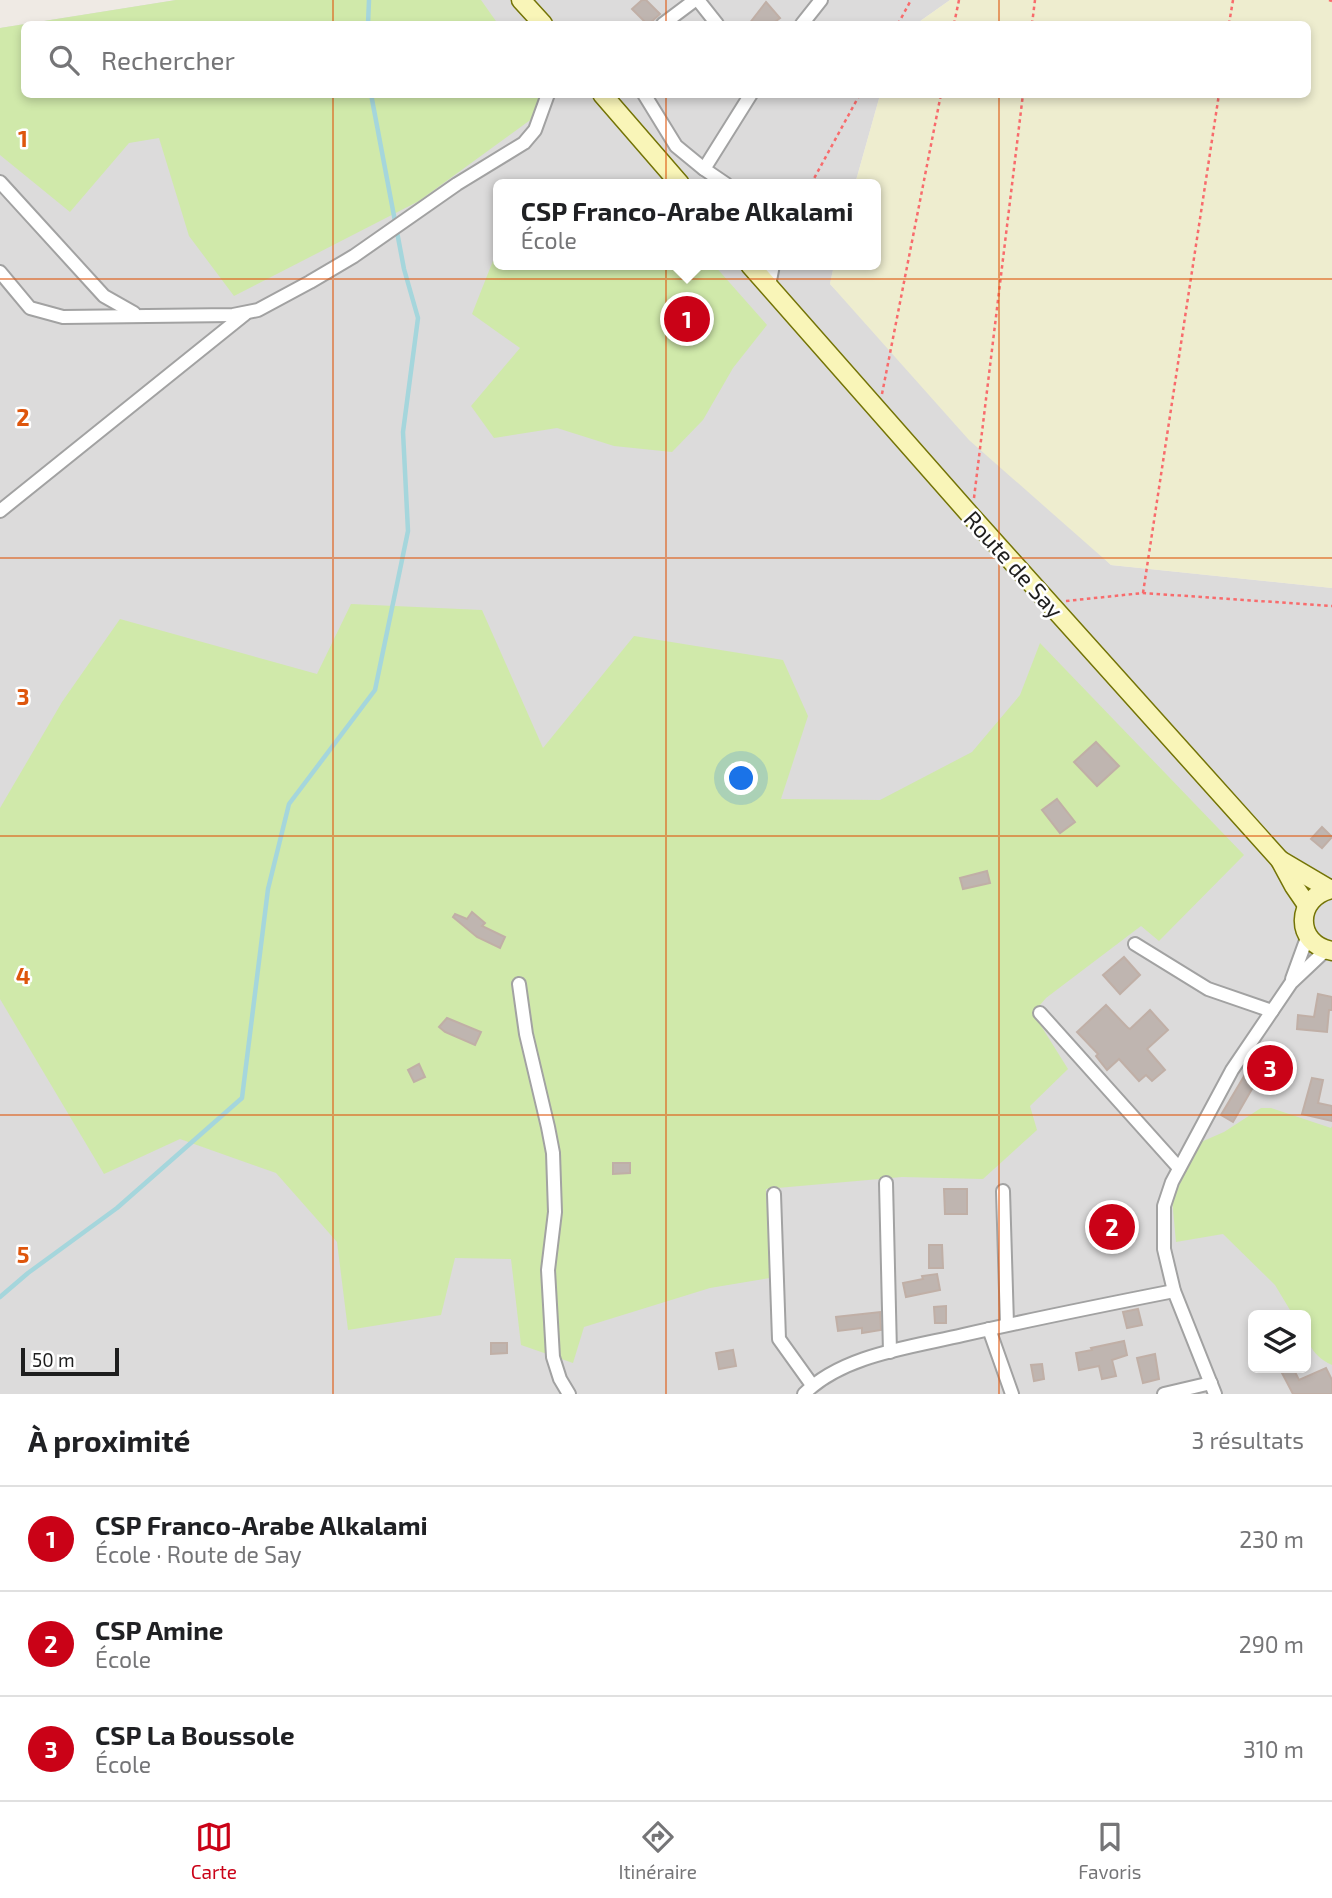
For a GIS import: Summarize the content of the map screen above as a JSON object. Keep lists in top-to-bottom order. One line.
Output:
{"streets":{"main road":["Route de Say"]},"scale_bar":"50 m","page":{"search":"Rechercher","popup":["CSP Franco-Arabe Alkalami","École"],"pins":["1","3","2"],"scale":"50 m","heading":["À proximité","3 résultats"],"list":[{"mark":"1","name":"CSP Franco-Arabe Alkalami","note":"École · Route de Say","value":"230 m"},{"mark":"2","name":"CSP Amine","note":"École","value":"290 m"},{"mark":"3","name":"CSP La Boussole","note":"École","value":"310 m"}],"nav":["Carte","Itinéraire","Favoris"]},"grid":{"rows":["1","2","3","4","5"]}}
